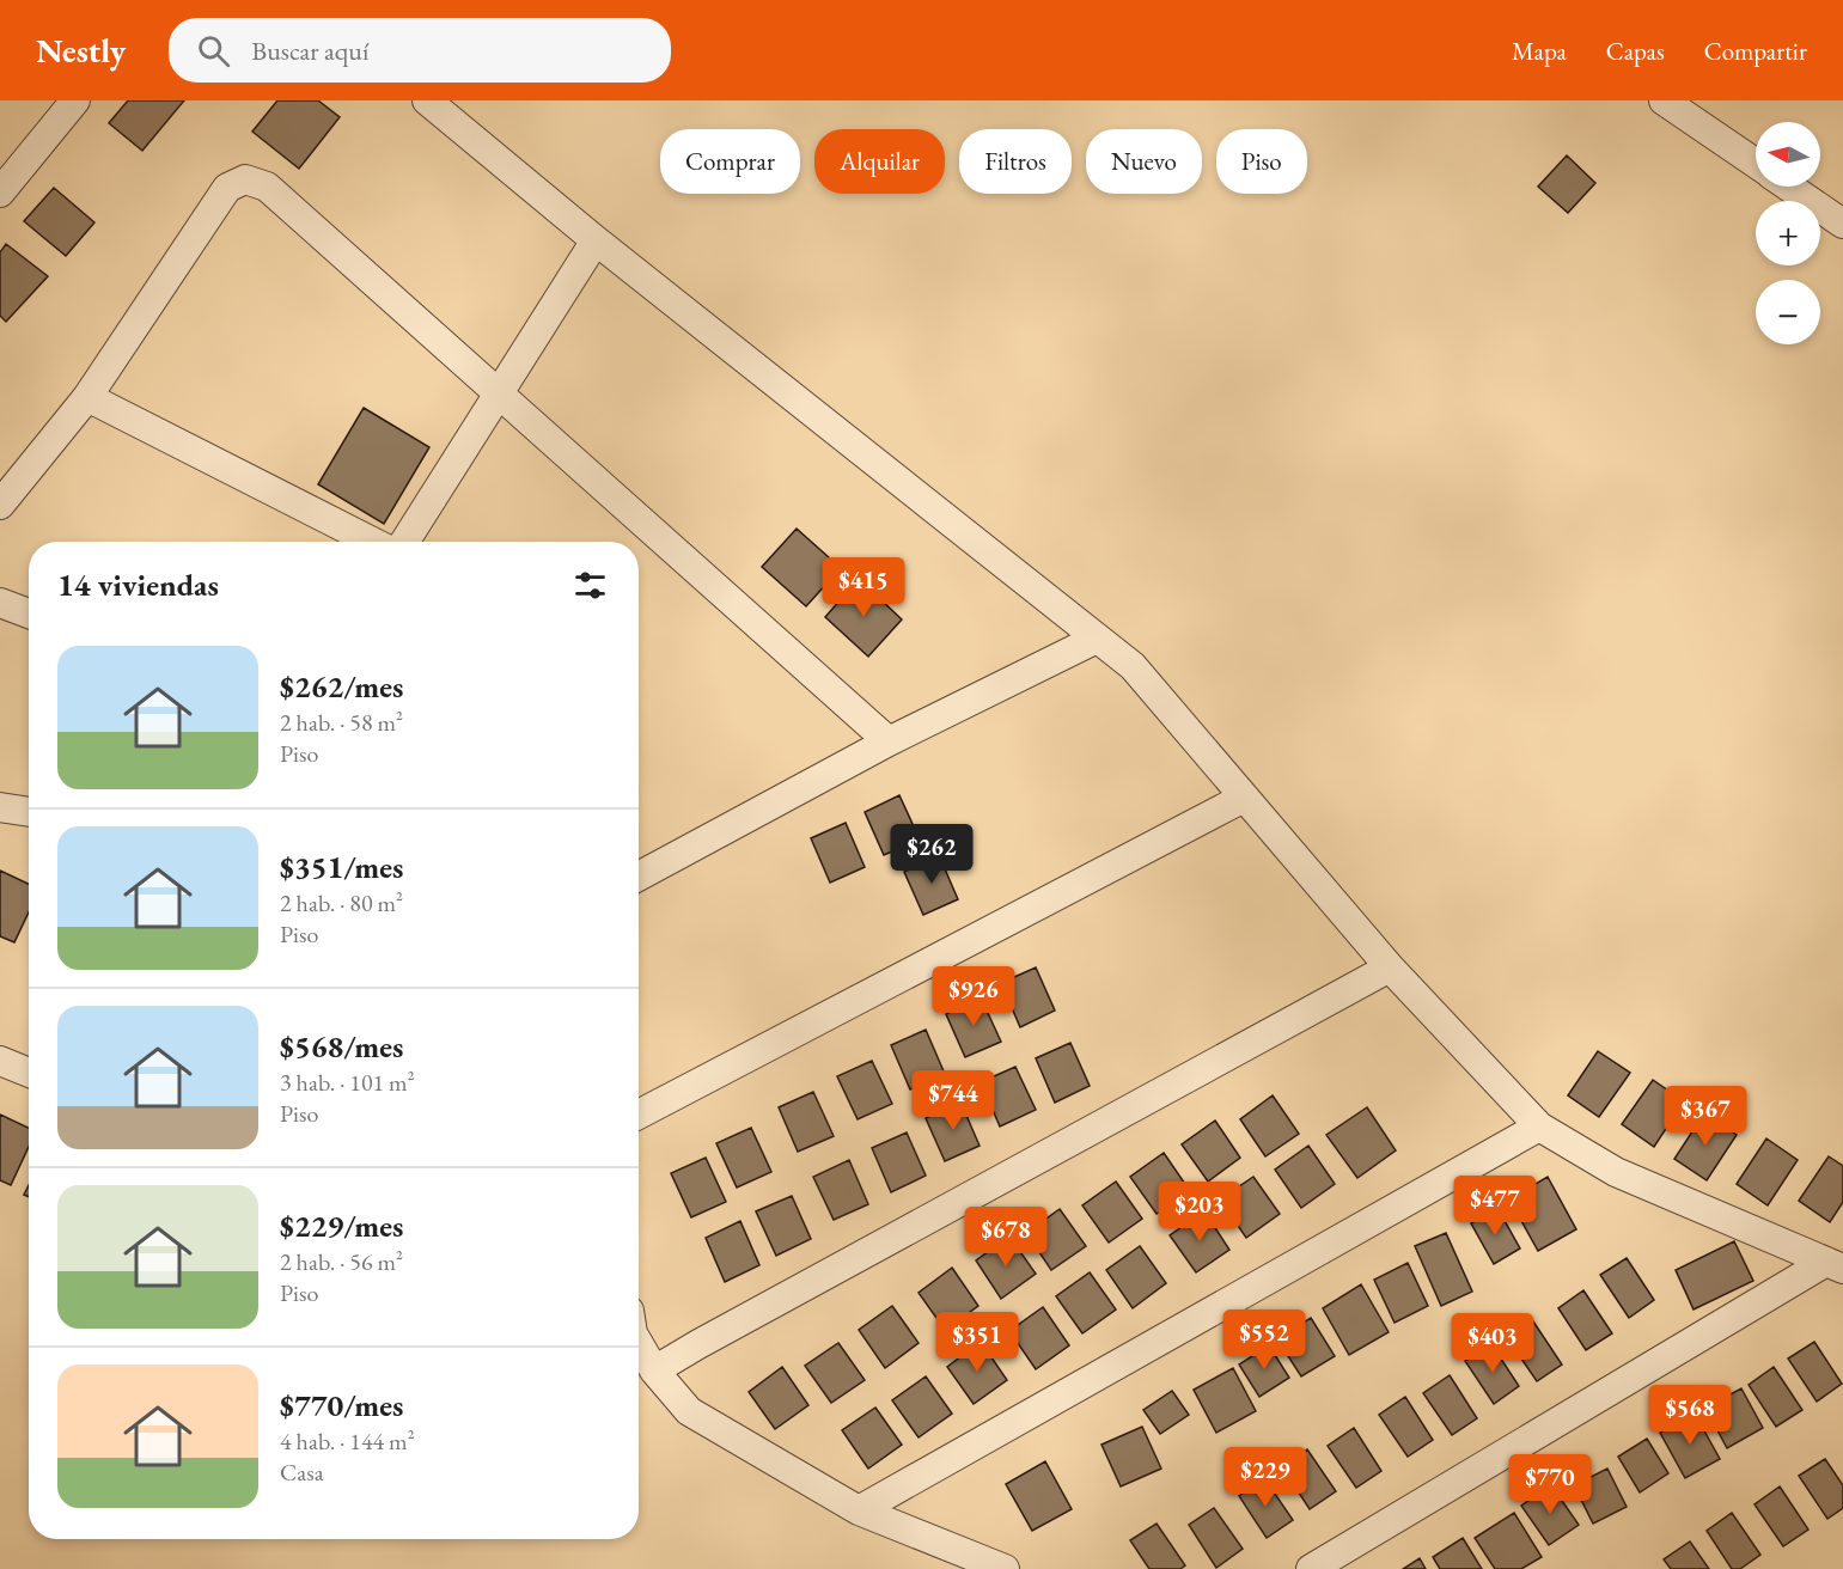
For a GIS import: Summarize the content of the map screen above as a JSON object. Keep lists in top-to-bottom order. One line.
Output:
{"north":"left","page":{"header":"Nestly","search":"Buscar aquí","nav":["Mapa","Capas","Compartir"],"map_buttons":["+","−"],"chip":["Comprar","Alquilar","Filtros","Nuevo","Piso"],"heading":"14 viviendas","price":["$415","$262","$926","$744","$367","$477","$203","$678","$552","$351","$403","$568","$229","$770"],"list":[{"name":"$262/mes","note":"2 hab. · 58 m² · Piso"},{"name":"$351/mes","note":"2 hab. · 80 m² · Piso"},{"name":"$568/mes","note":"3 hab. · 101 m² · Piso"},{"name":"$229/mes","note":"2 hab. · 56 m² · Piso"},{"name":"$770/mes","note":"4 hab. · 144 m² · Casa"}]}}
